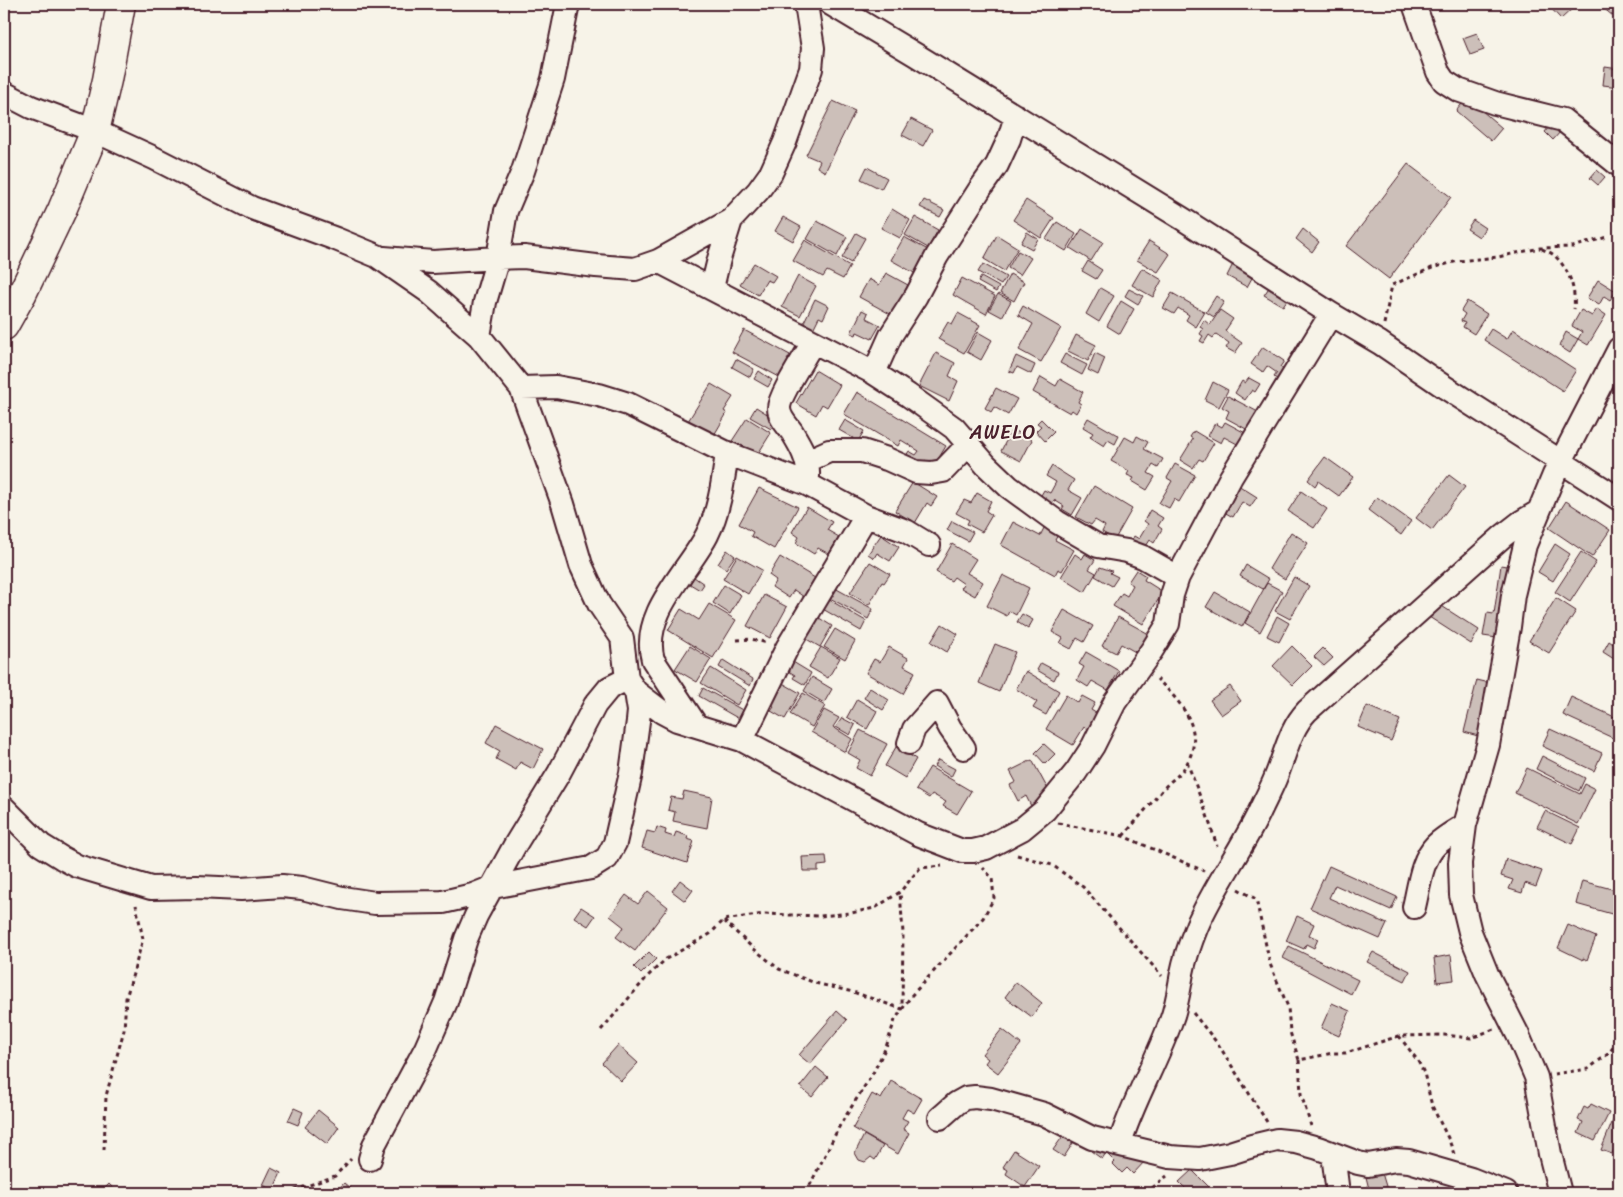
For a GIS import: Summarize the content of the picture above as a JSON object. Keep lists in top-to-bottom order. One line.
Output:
{"districts":["AWELO"]}
